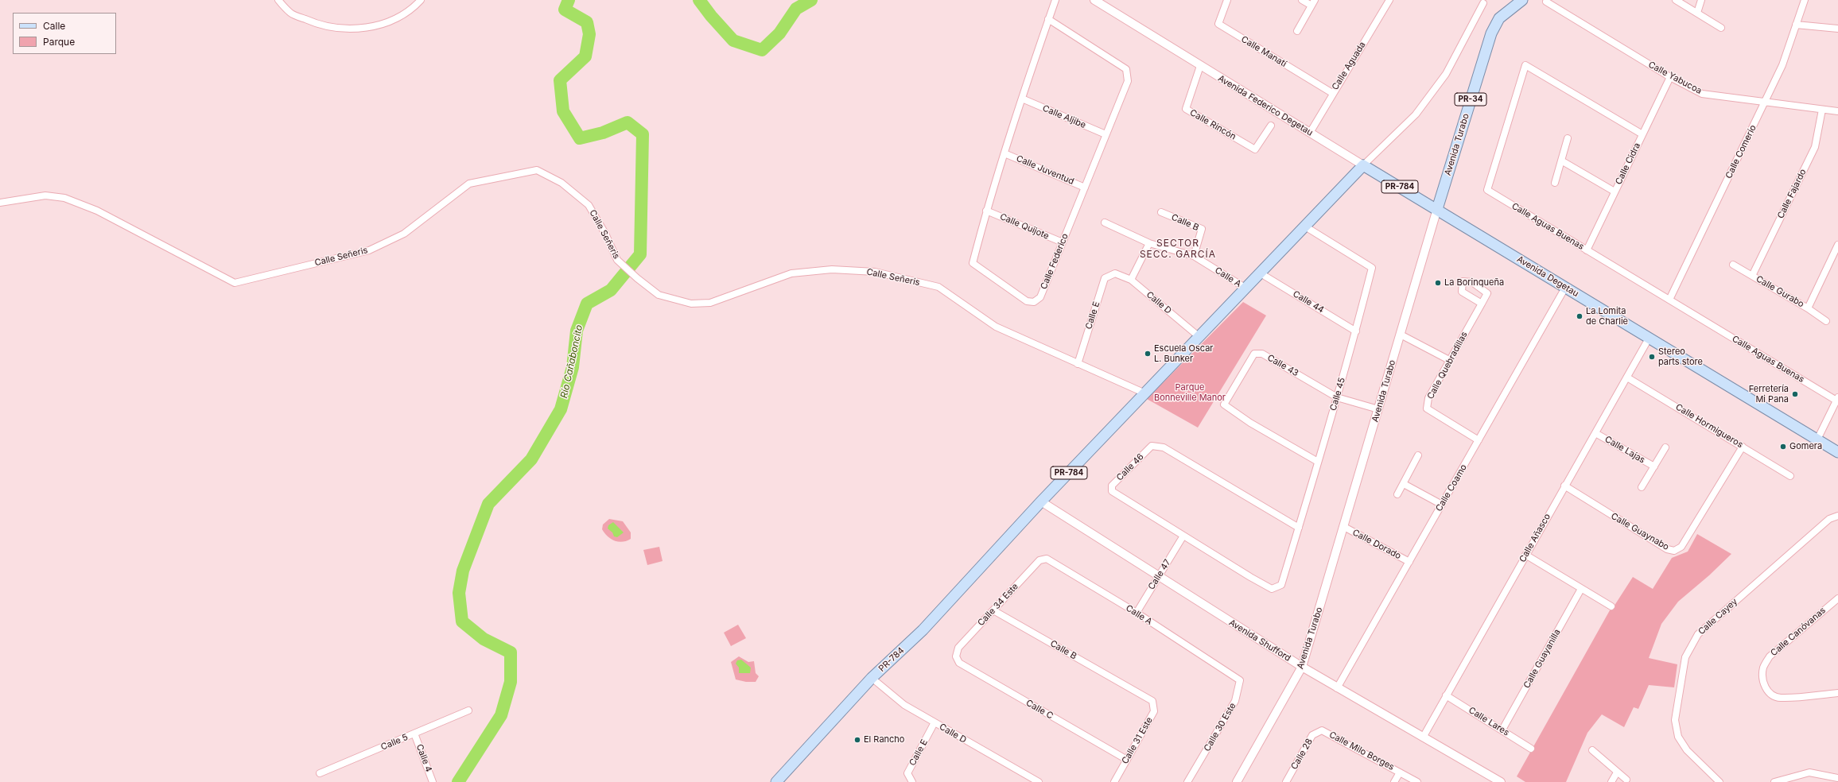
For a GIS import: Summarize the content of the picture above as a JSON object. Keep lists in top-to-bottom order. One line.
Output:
{"streets":{"main road":["PR-34","Avenida Federico Degetau","Avenida Turabo","PR-784","Avenida Degetau"],"street":["Calle Manatí","Calle Aguada","Calle Yabucoa","Calle Aljibe","Calle Rincón","Calle Comerío","Calle Cidra","Calle Juventud","Calle Fajardo","Calle B","Calle Quijote","Calle Aguas Buenas","Calle Señeris","Calle Federico","Calle A","Calle Gurabo","Calle 44","Calle D","Calle E","Calle 43","Calle Quebradillas","Calle 45","Calle Hormigueros","Calle Lajas","Calle 46","Calle Coamo","Calle Guaynabo","Calle Añasco","Calle Dorado","Calle 47","Calle 34 Este","Calle Cayey","Calle Canóvanas","Avenida Shufford","Calle Guayanilla","Calle C","Calle Lares","Calle 30 Este","Calle 31 Este","Calle 5","Calle Milo Borges","Calle 28","Calle 4"]},"crossings":[["Calle Manatí","Calle Aguada"],["Calle Aguada","Avenida Federico Degetau"],["Calle Yabucoa","Calle Comerío"],["Calle Yabucoa","Calle Cidra"],["Calle Yabucoa","Calle Fajardo"],["Avenida Federico Degetau","Calle Rincón"],["Avenida Federico Degetau","Avenida Turabo"],["Avenida Federico Degetau","PR-784"],["Avenida Federico Degetau","Avenida Degetau"],["Calle Aljibe","Calle Federico"],["Avenida Turabo","Avenida Degetau"],["Avenida Turabo","Calle 43"],["Avenida Turabo","Calle Dorado"],["Avenida Turabo","Avenida Shufford"],["Calle Comerío","Calle Aguas Buenas"],["Calle Cidra","Calle Aguas Buenas"],["Calle Juventud","Calle Federico"],["PR-784","Calle Señeris"],["PR-784","Calle A"],["PR-784","Calle 44"],["PR-784","Calle D"],["PR-784","Calle 45"],["PR-784","Avenida Shufford"],["Calle Fajardo","Calle Gurabo"],["Calle B","Calle A"],["Calle B","Calle 34 Este"],["Calle B","Calle 31 Este"],["Calle Quijote","Calle Federico"],["Calle Señeris","Calle E"],["Avenida Degetau","Calle Coamo"],["Avenida Degetau","Calle Añasco"],["Calle A","Calle 47"],["Calle A","Calle 34 Este"],["Calle A","Calle 30 Este"],["Calle 44","Calle 45"],["Calle D","Calle E"],["Calle 43","Calle 45"],["Calle Quebradillas","Calle Coamo"],["Calle 45","Calle 46"],["Calle Hormigueros","Calle Guaynabo"],["Calle Hormigueros","Calle Añasco"],["Calle Lajas","Calle Añasco"],["Calle 46","Calle 47"],["Calle Coamo","Calle Dorado"],["Calle Coamo","Avenida Shufford"],["Calle Guaynabo","Calle Añasco"],["Calle Añasco","Avenida Shufford"],["Calle Añasco","Calle Lares"],["Calle 47","Avenida Shufford"],["Calle 34 Este","Calle C"],["Calle Guayanilla","Calle Lares"],["Calle C","Calle 31 Este"],["Calle 5","Calle 4"],["Calle Milo Borges","Calle 28"]],"districts":["SECTOR SECC. GARCÍA"],"water":["Río Cañaboncito"],"parks":["Parque Bonneville Manor"],"places":["La Borinqueña","La Lomita de Charlie","Escuela Oscar L. Bunker","Stereo parts store","Ferretería Mi Pana","Gomera","El Rancho"],"legend":["Calle","Parque"]}
